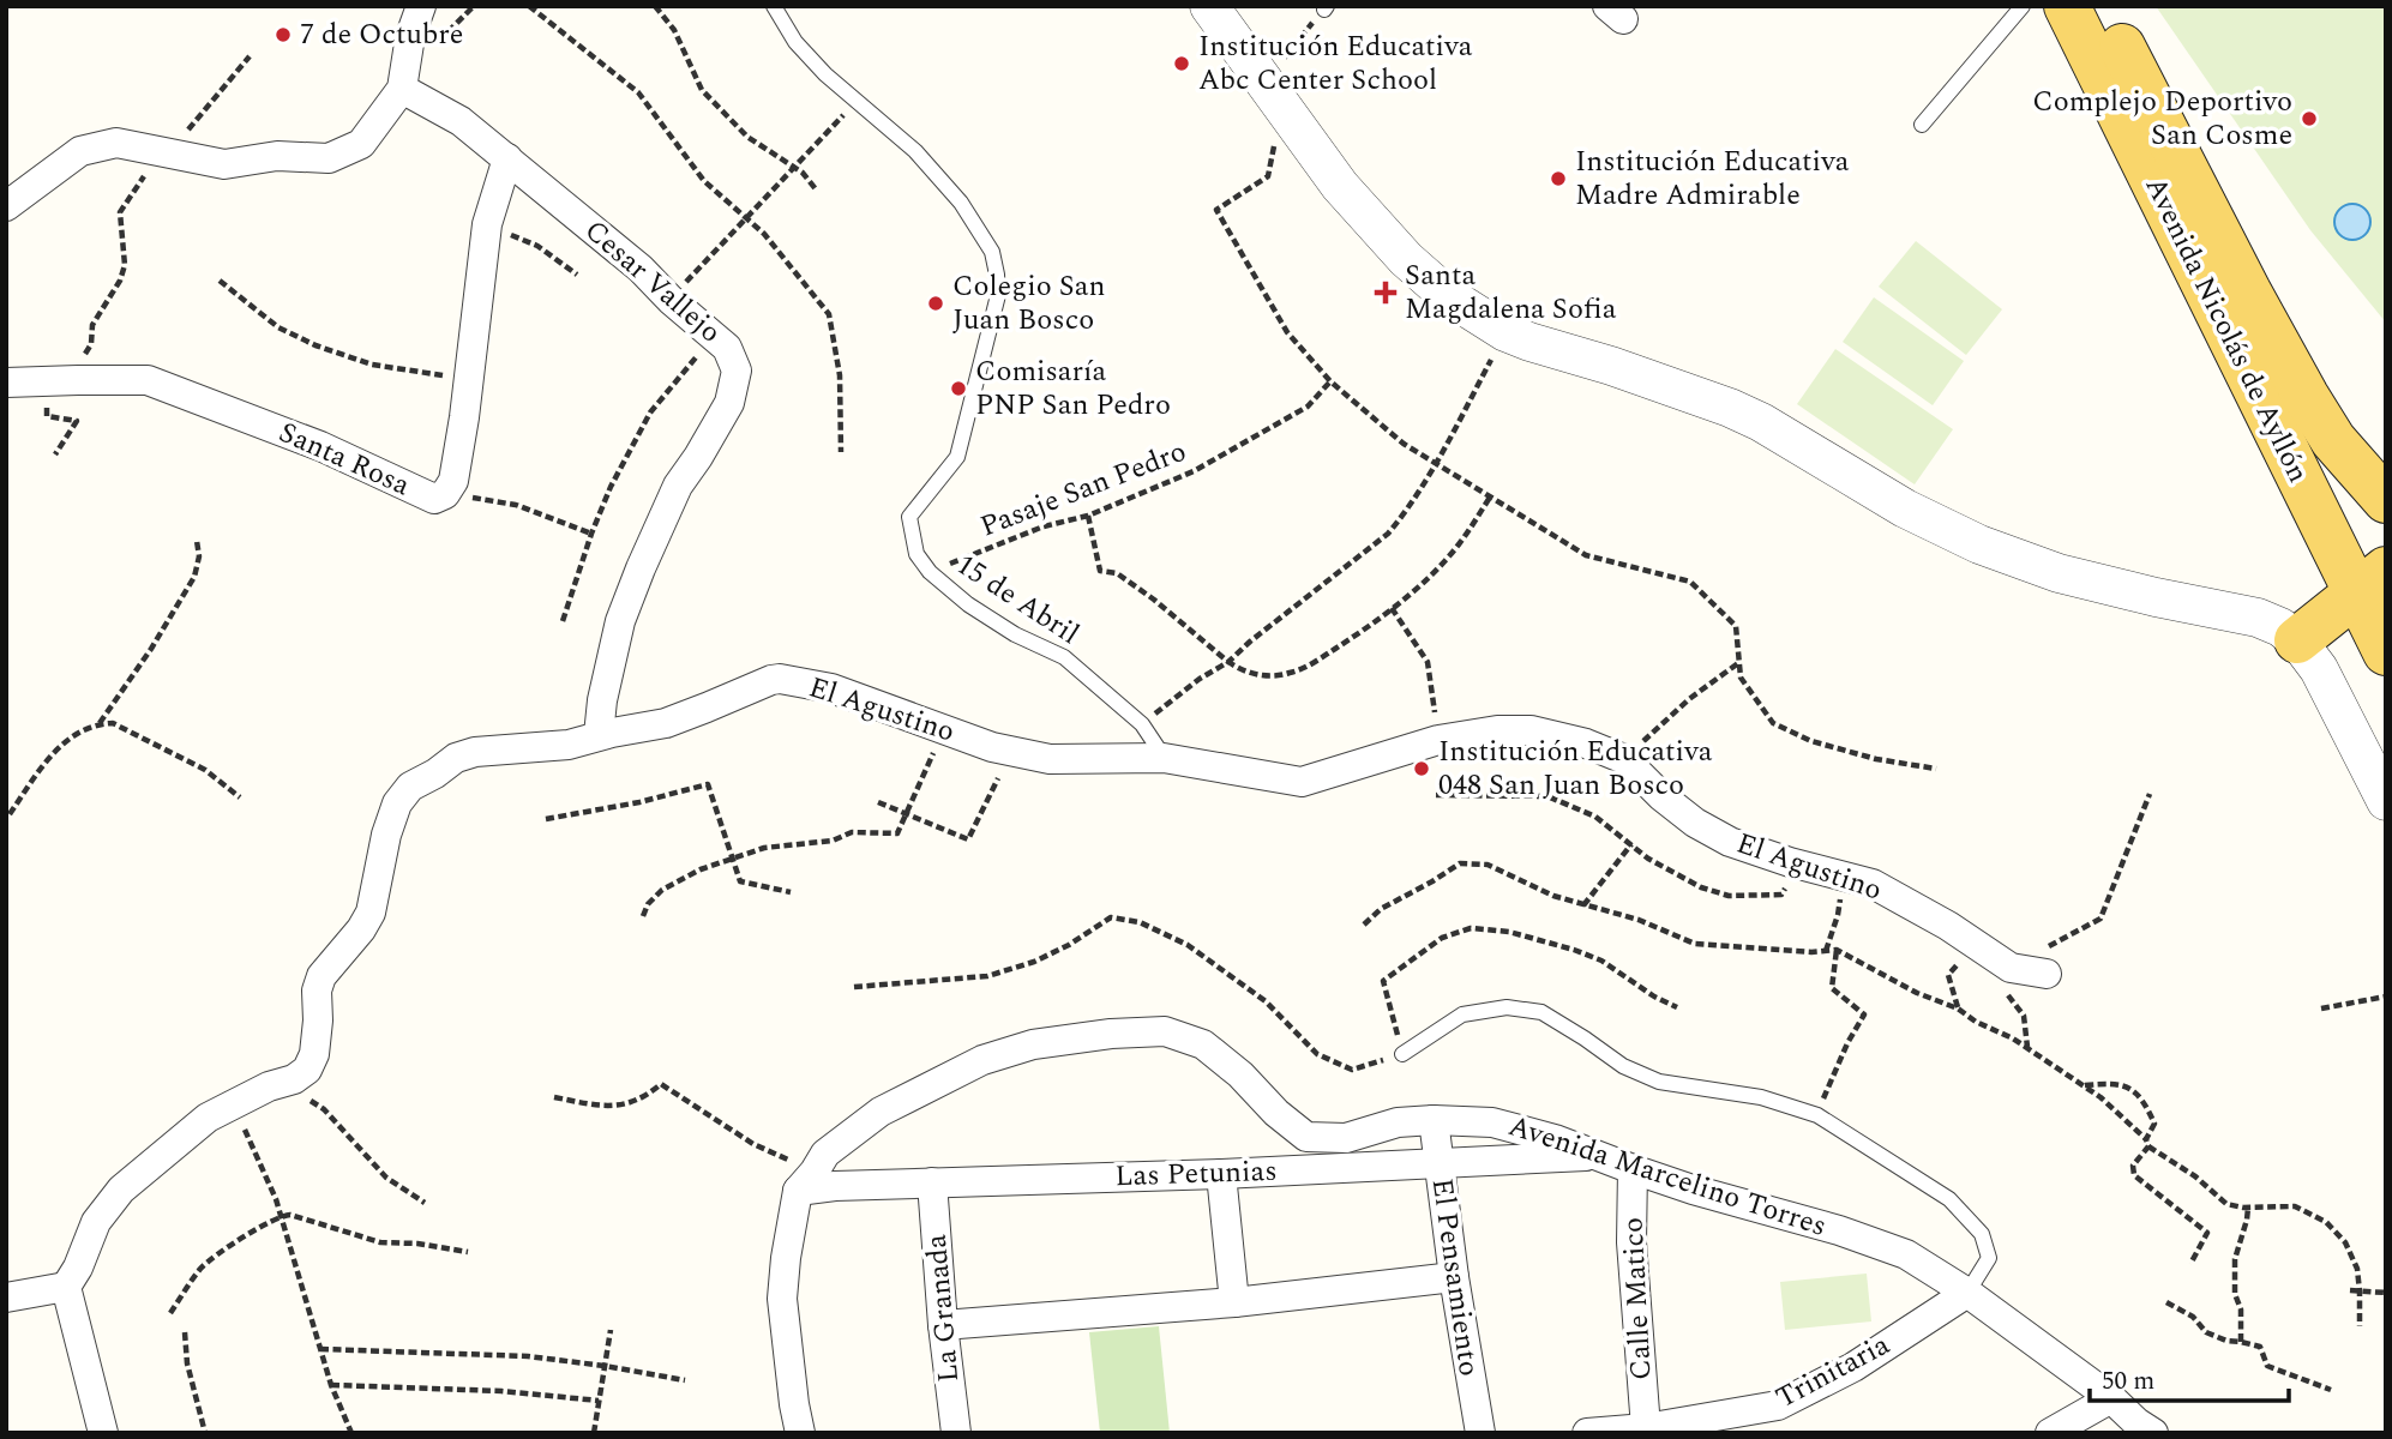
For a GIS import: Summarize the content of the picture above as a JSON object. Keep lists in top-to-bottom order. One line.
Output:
{"streets":{"main road":["Avenida Nicolás de Ayllón"],"street":["Cesar Vallejo","Santa Rosa","El Agustino","Las Petunias","Avenida Marcelino Torres","El Pensamiento","Calle Matico","La Granada","Trinitaria"],"lane":["15 de Abril"],"path":["Pasaje San Pedro"]},"crossings":[["Cesar Vallejo","Santa Rosa"],["Cesar Vallejo","El Agustino"],["Pasaje San Pedro","15 de Abril"],["15 de Abril","El Agustino"],["Las Petunias","Avenida Marcelino Torres"],["Las Petunias","El Pensamiento"],["Las Petunias","La Granada"],["Avenida Marcelino Torres","El Pensamiento"],["Avenida Marcelino Torres","Calle Matico"],["Avenida Marcelino Torres","Trinitaria"],["Calle Matico","Trinitaria"]],"places":{"other":["7 de Octubre","Institución Educativa Abc Center School","Complejo Deportivo San Cosme","Institución Educativa Madre Admirable","Colegio San Juan Bosco","Comisaría PNP San Pedro","Institución Educativa 048 San Juan Bosco"],"health":["Santa Magdalena Sofia"]},"scale_bar":"50 m"}
